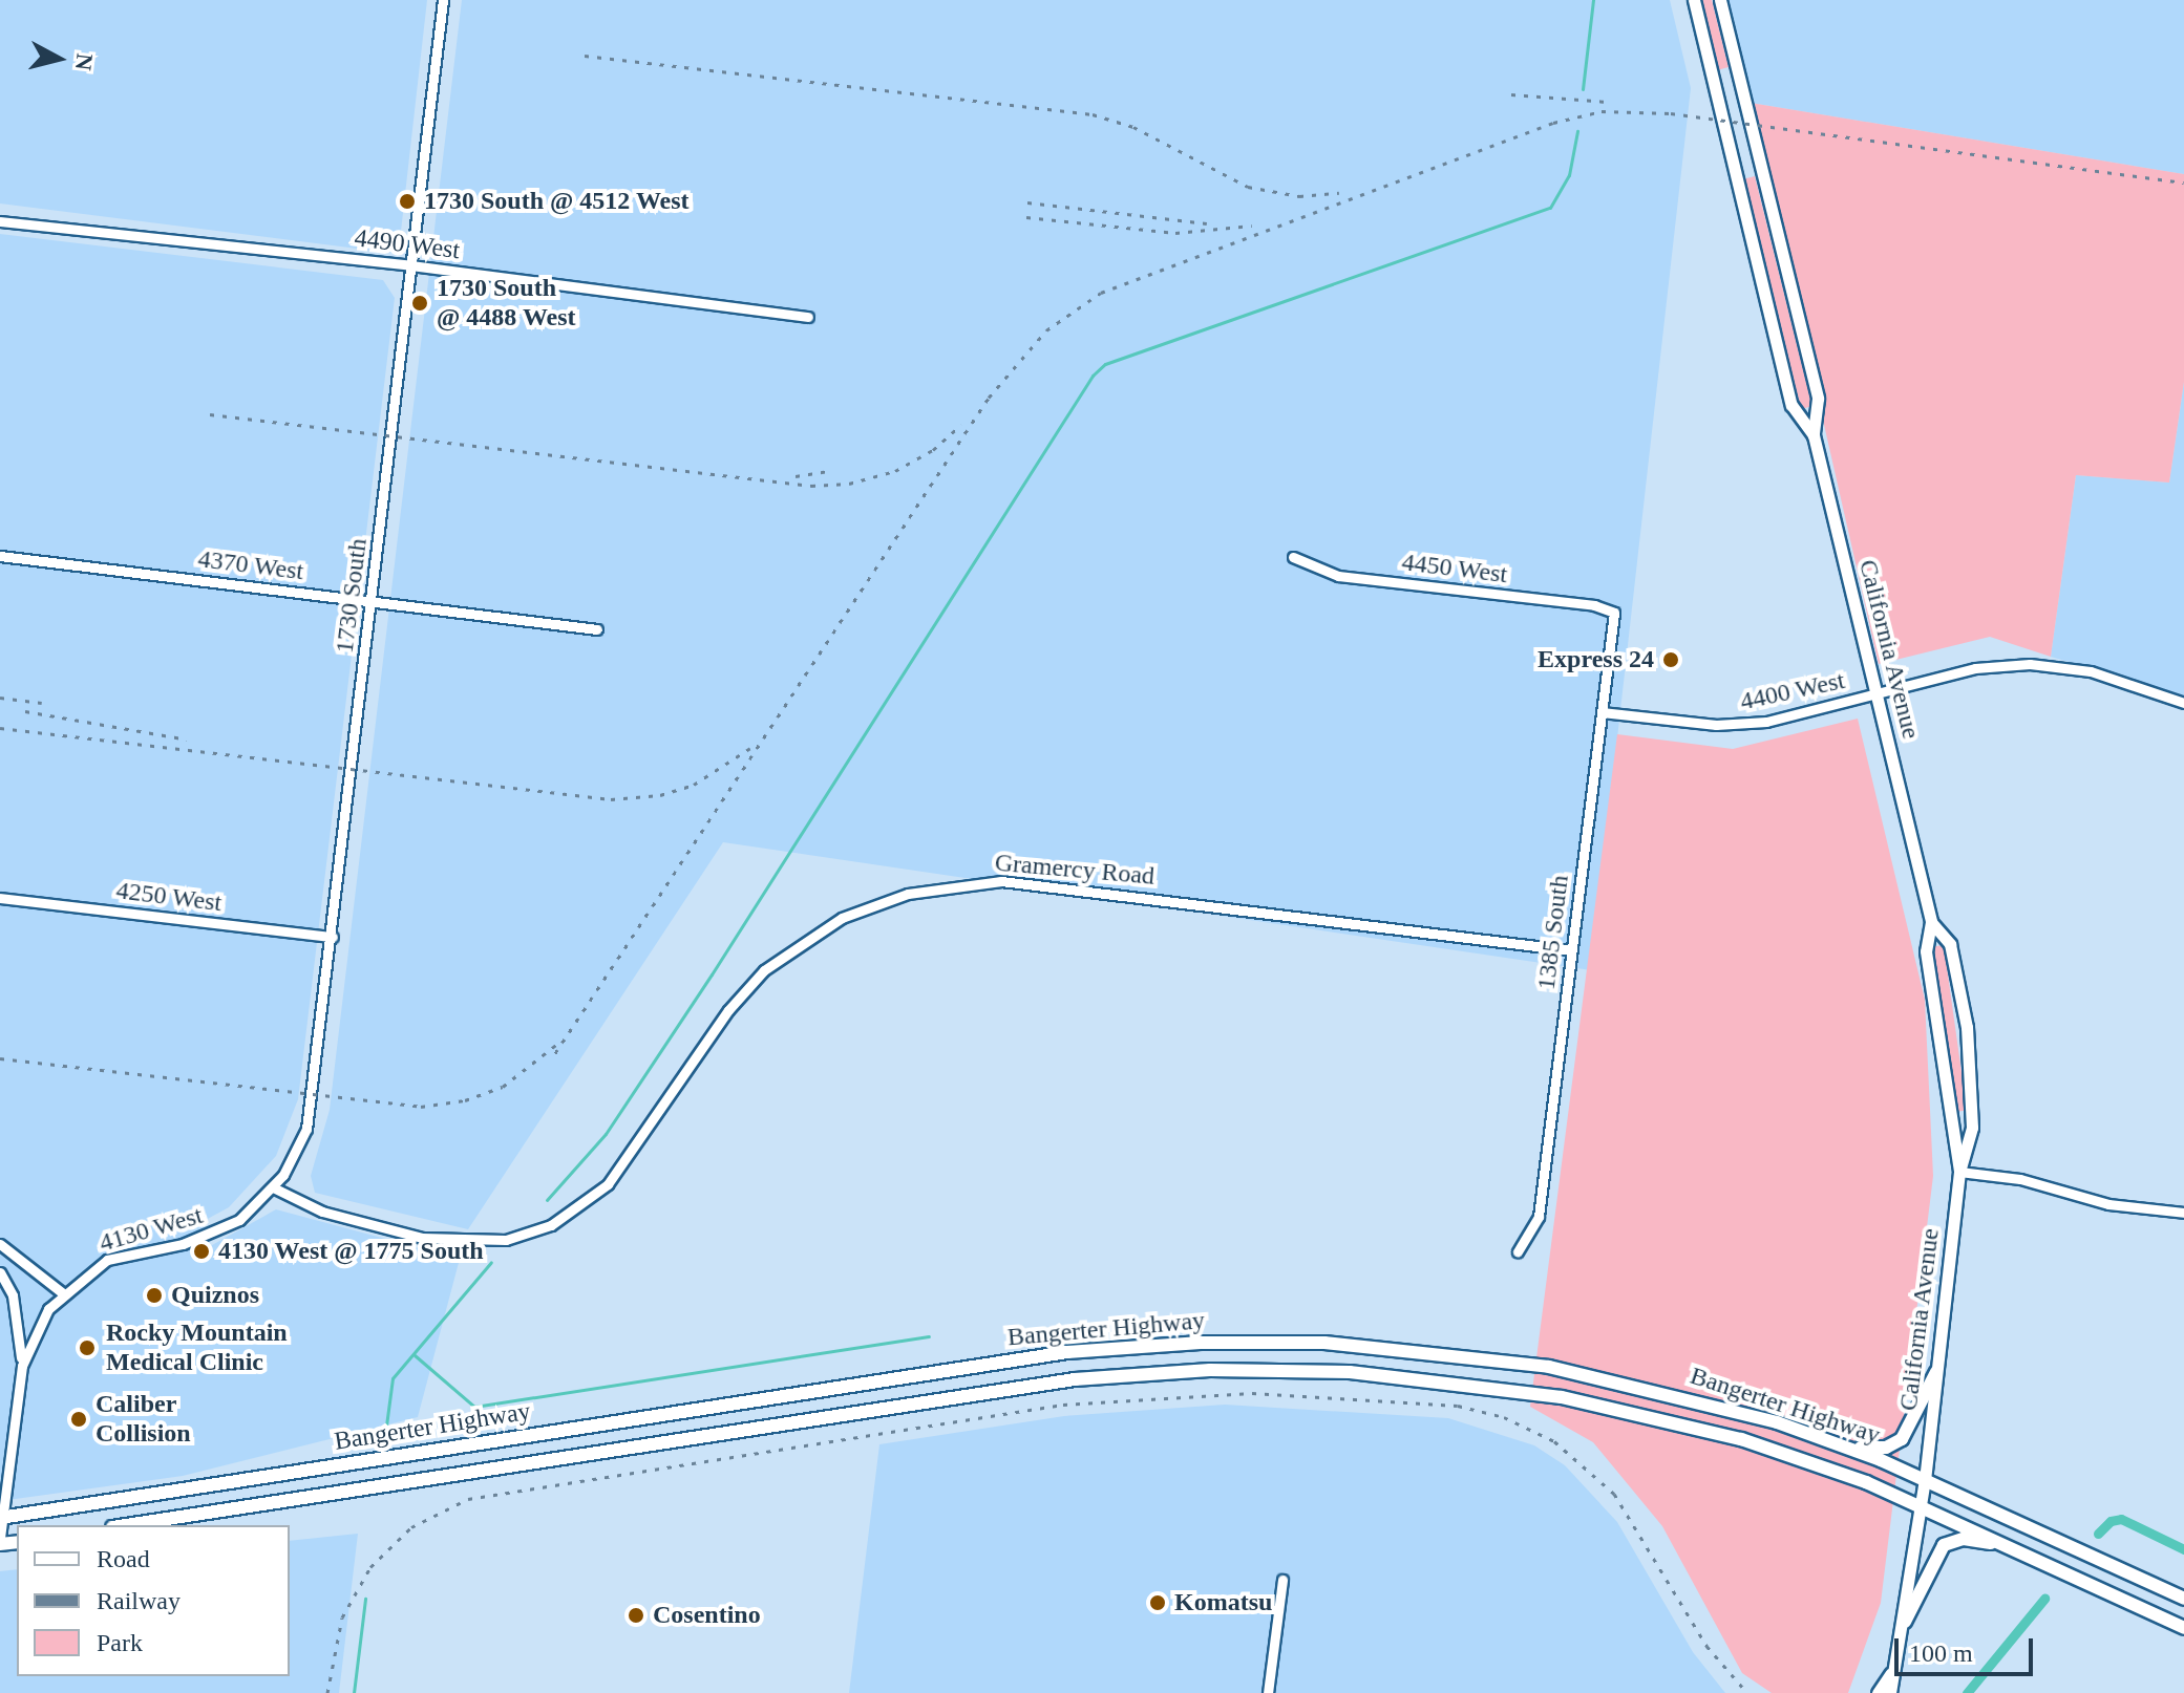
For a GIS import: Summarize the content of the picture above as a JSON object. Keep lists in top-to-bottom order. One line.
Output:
{"streets":{"highway":["Bangerter Highway"],"main road":["California Avenue"],"street":["4490 West","4370 West","4450 West","1730 South","4400 West","Gramercy Road","4250 West","1385 South","4130 West"]},"crossings":[["4490 West","1730 South"],["4370 West","1730 South"],["4450 West","1385 South"],["1730 South","Gramercy Road"],["1730 South","4250 West"],["1730 South","4130 West"],["California Avenue","4400 West"],["California Avenue","Bangerter Highway"],["4400 West","1385 South"],["Gramercy Road","1385 South"],["Gramercy Road","4130 West"]],"places":["1730 South @ 4512 West","1730 South @ 4488 West","Express 24","4130 West @ 1775 South","Quiznos","Rocky Mountain Medical Clinic","Caliber Collision","Komatsu","Cosentino"],"legend":["Road","Railway","Park"],"scale_bar":"100 m","north":"right"}
